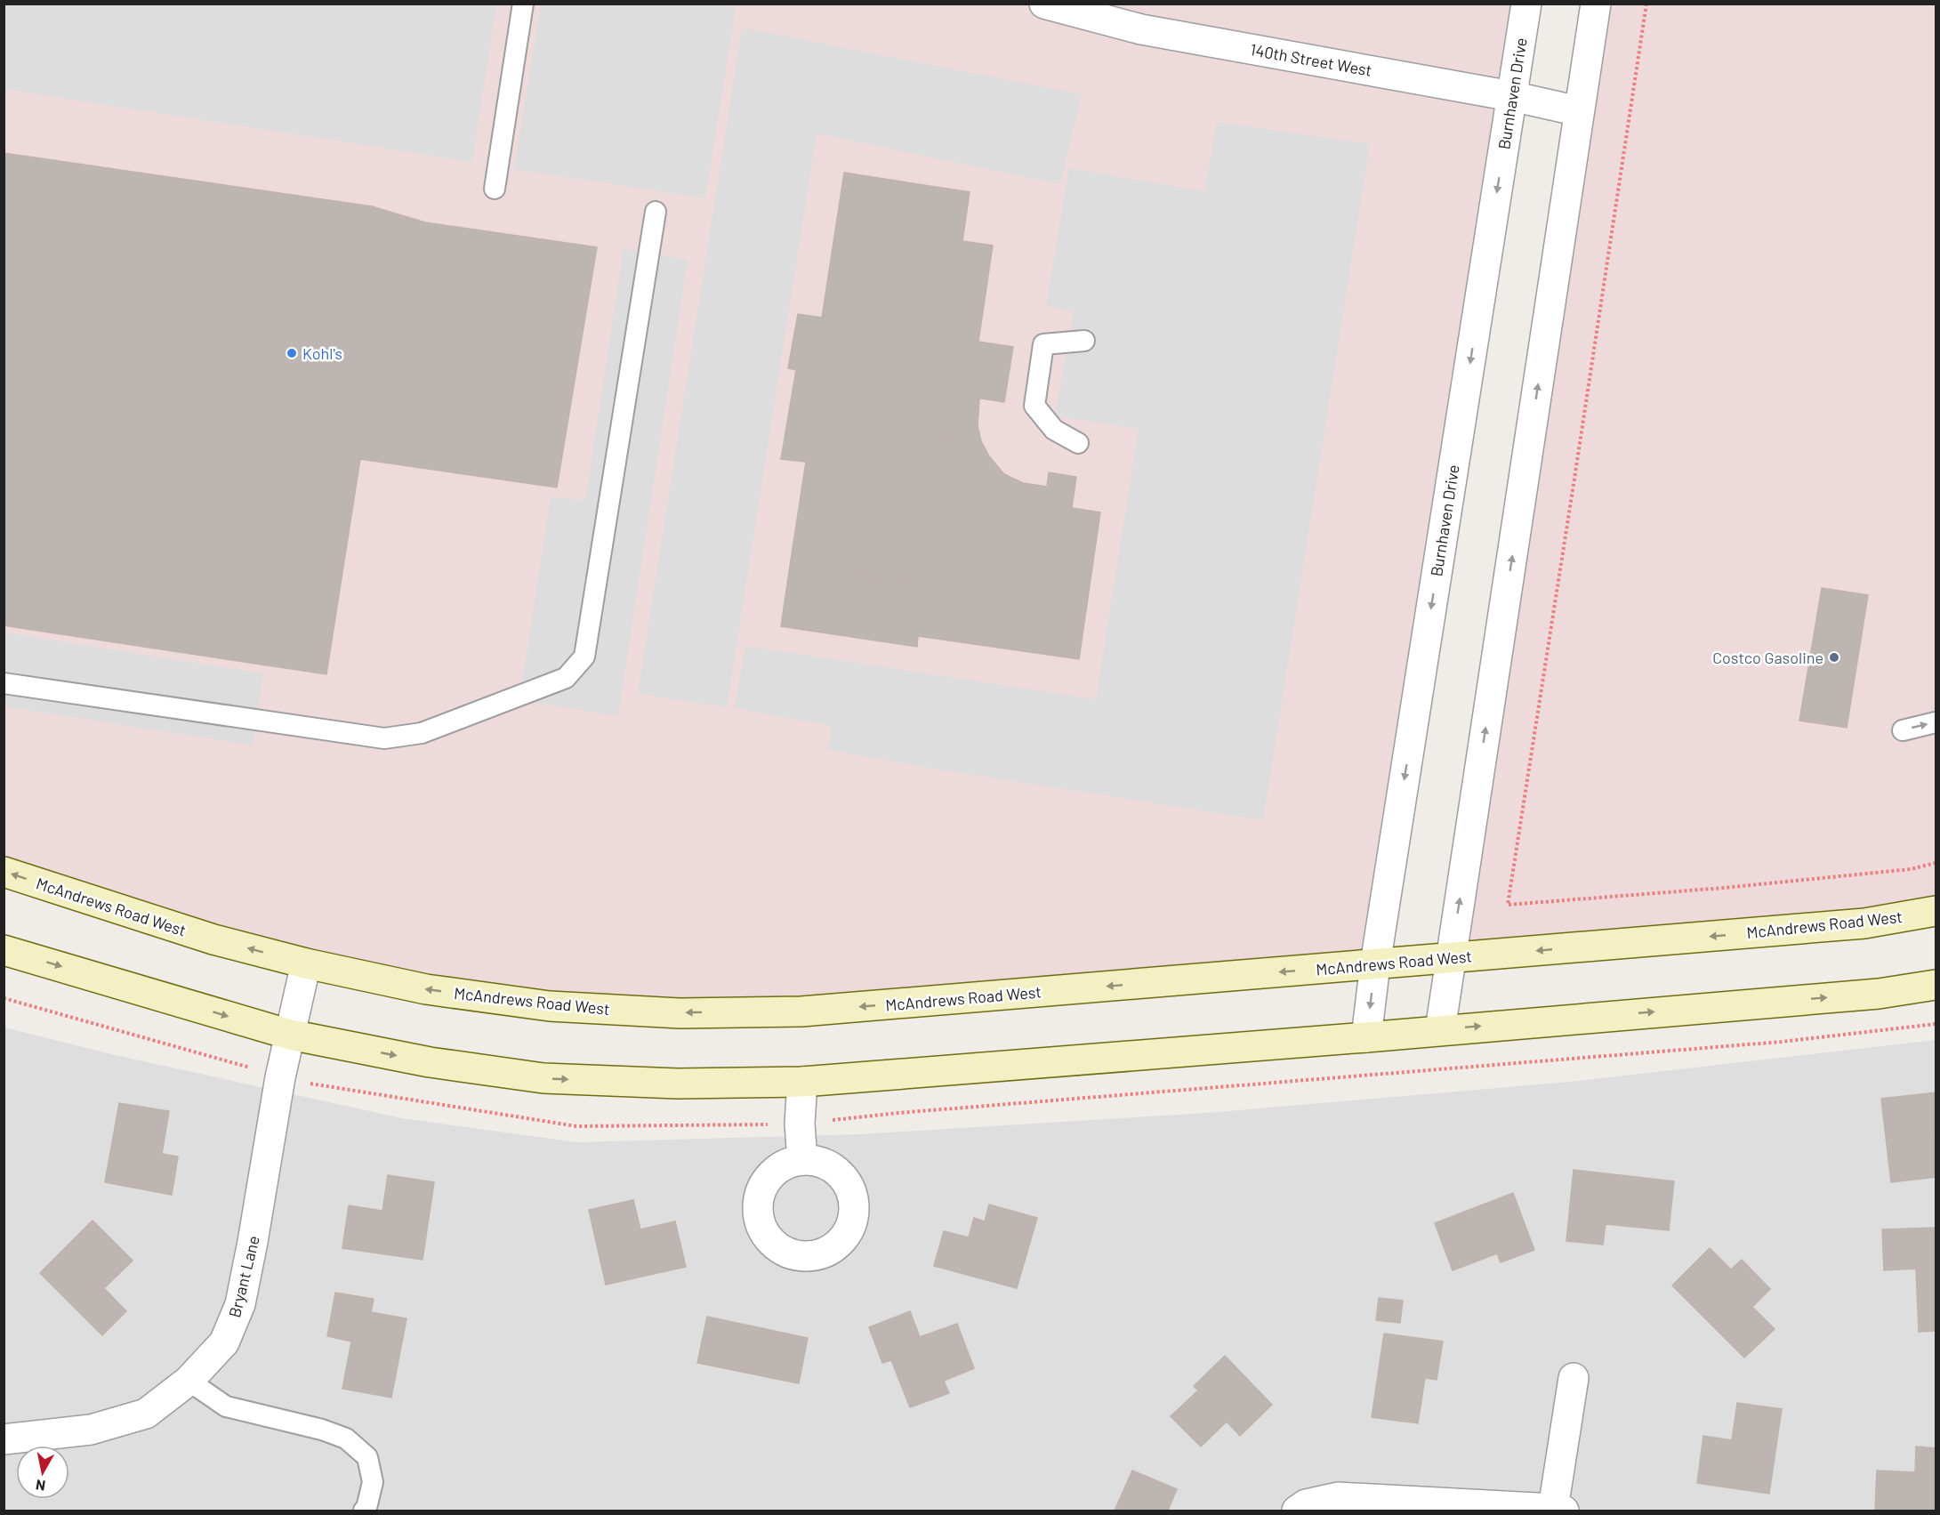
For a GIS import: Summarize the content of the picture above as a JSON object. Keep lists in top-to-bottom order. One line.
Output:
{"streets":{"main road":["McAndrews Road West"],"street":["140th Street West","Burnhaven Drive","Bryant Lane"]},"crossings":[["140th Street West","Burnhaven Drive"],["Burnhaven Drive","McAndrews Road West"],["McAndrews Road West","Bryant Lane"]],"places":["Kohl's","Costco Gasoline"],"north":"bottom"}
